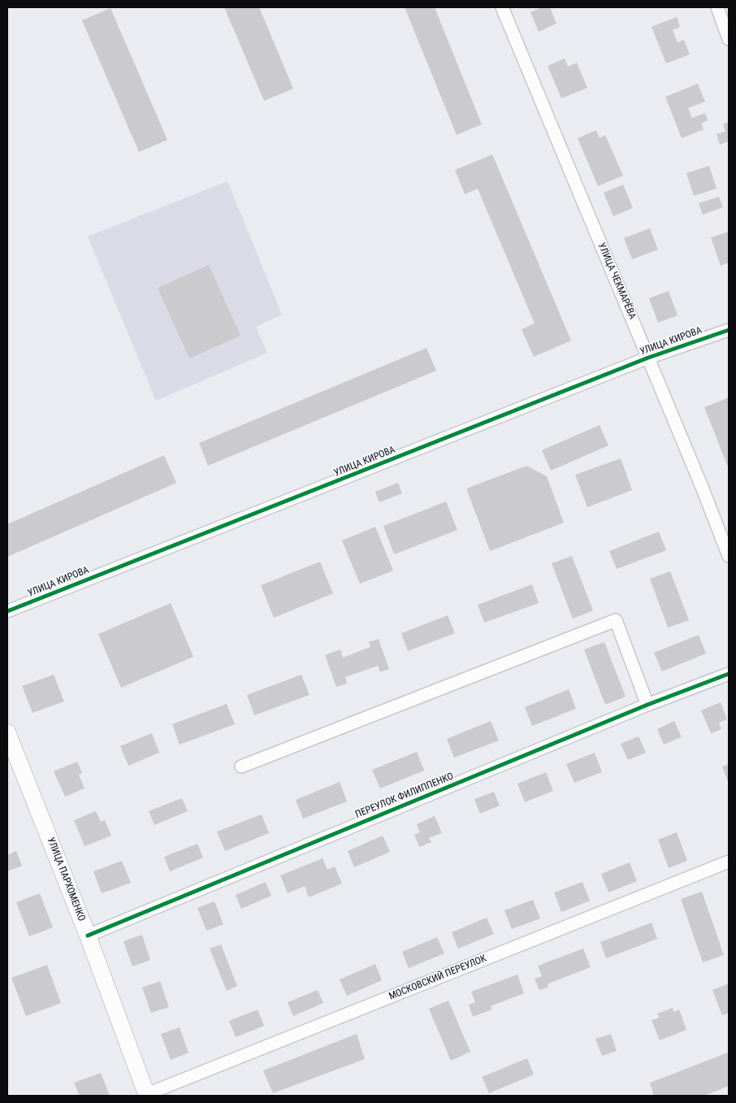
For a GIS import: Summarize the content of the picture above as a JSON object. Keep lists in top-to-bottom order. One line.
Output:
{"streets":{"main road":["УЛИЦА ПАРХОМЕНКО"],"street":["УЛИЦА ЧЕКМАРЁВА","УЛИЦА КИРОВА","ПЕРЕУЛОК ФИЛИППЕНКО","МОСКОВСКИЙ ПЕРЕУЛОК"]},"crossings":[["УЛИЦА ЧЕКМАРЁВА","УЛИЦА КИРОВА"],["ПЕРЕУЛОК ФИЛИППЕНКО","УЛИЦА ПАРХОМЕНКО"],["УЛИЦА ПАРХОМЕНКО","МОСКОВСКИЙ ПЕРЕУЛОК"]]}
